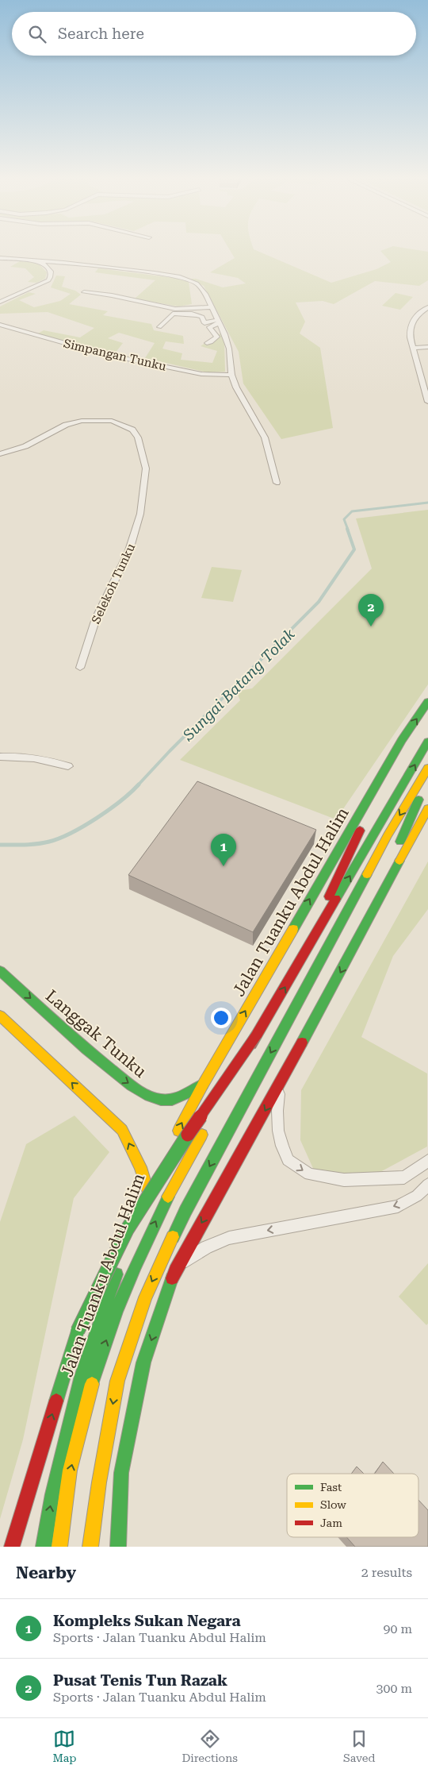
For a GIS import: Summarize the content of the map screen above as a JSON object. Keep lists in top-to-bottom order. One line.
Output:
{"streets":{"main road":["Jalan Tuanku Abdul Halim","Langgak Tunku"],"street":["Simpangan Tunku","Selekoh Tunku"]},"crossings":[["Jalan Tuanku Abdul Halim","Langgak Tunku"]],"water":["Sungai Batang Tolak"],"legend":["Fast","Slow","Jam"],"page":{"search":"Search here","pins":["2","1"],"heading":["Nearby","2 results"],"list":[{"mark":"1","name":"Kompleks Sukan Negara","note":"Sports · Jalan Tuanku Abdul Halim","value":"90 m"},{"mark":"2","name":"Pusat Tenis Tun Razak","note":"Sports · Jalan Tuanku Abdul Halim","value":"300 m"}],"nav":["Map","Directions","Saved"]}}
